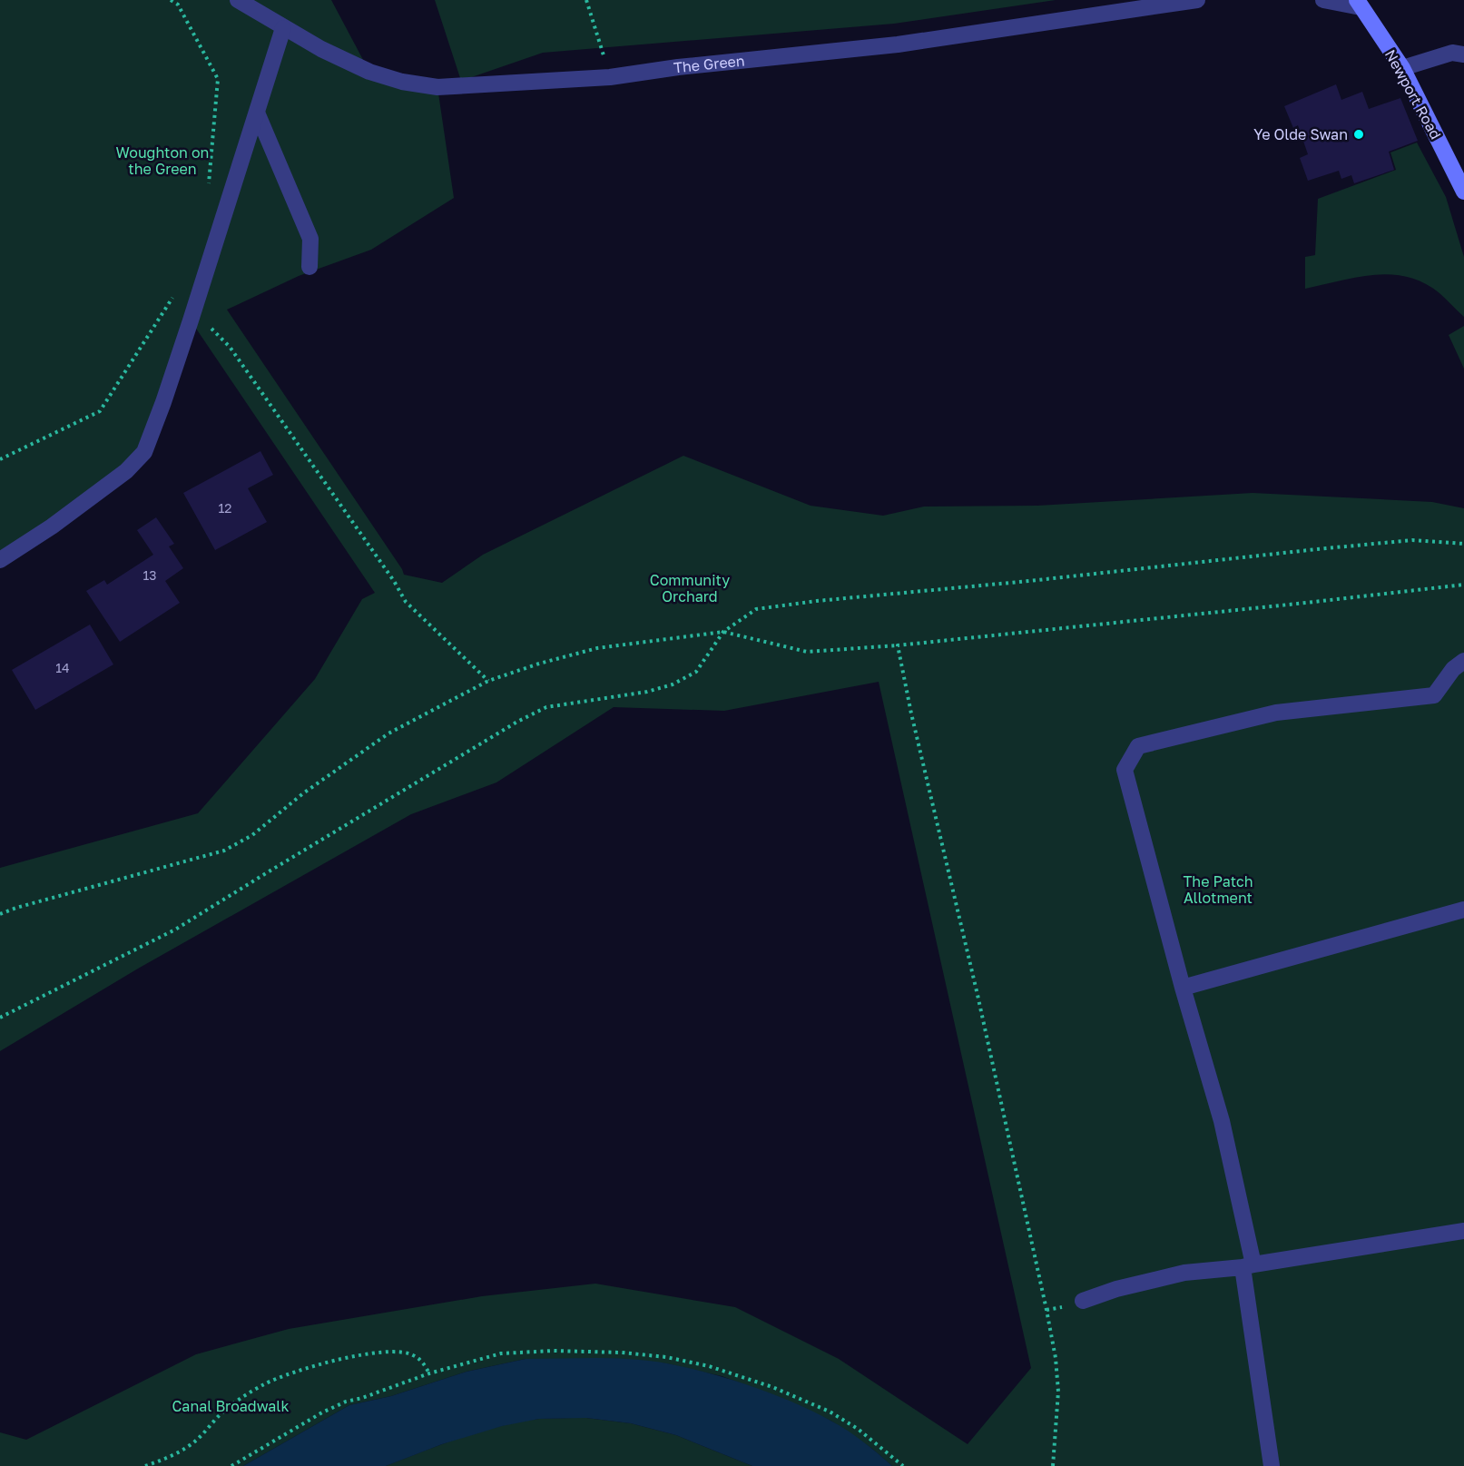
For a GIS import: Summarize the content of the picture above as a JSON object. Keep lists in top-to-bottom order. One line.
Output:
{"streets":{"street":["The Green","Newport Road"]},"parks":["Woughton on the Green","Community Orchard","The Patch Allotment","Canal Broadwalk"],"places":["Ye Olde Swan"],"house_numbers":["12","13","14"]}
